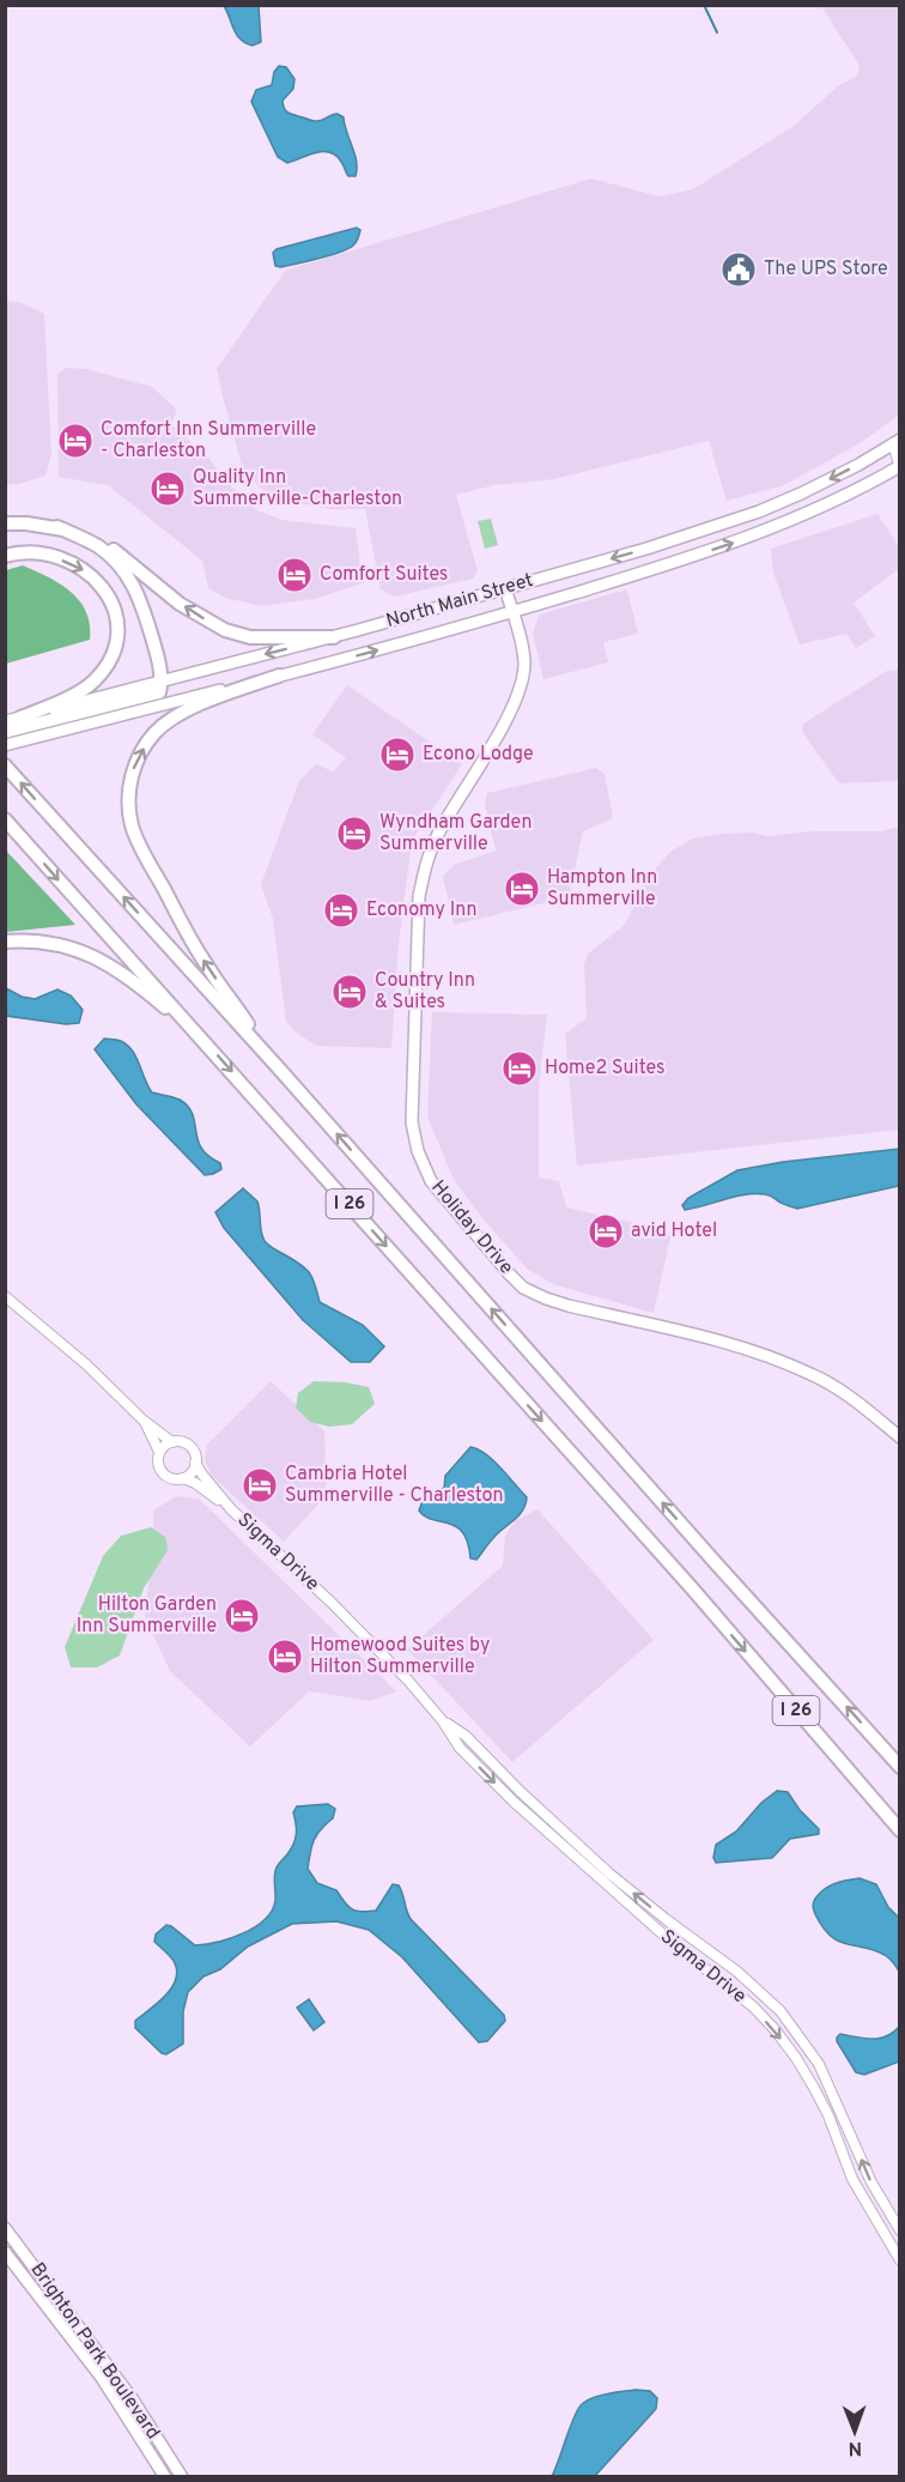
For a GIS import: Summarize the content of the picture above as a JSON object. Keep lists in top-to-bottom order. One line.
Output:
{"streets":{"highway":["I 26"],"main road":["North Main Street","Holiday Drive","Brighton Park Boulevard"],"street":["Sigma Drive"]},"crossings":[["North Main Street","Holiday Drive"]],"places":{"public building":["The UPS Store"],"hotel":["Comfort Inn Summerville - Charleston","Quality Inn Summerville-Charleston","Comfort Suites","Econo Lodge","Wyndham Garden Summerville","Hampton Inn Summerville","Economy Inn","Country Inn & Suites","Home2 Suites","avid Hotel","Cambria Hotel Summerville - Charleston","Hilton Garden Inn Summerville","Homewood Suites by Hilton Summerville"]},"north":"bottom"}
